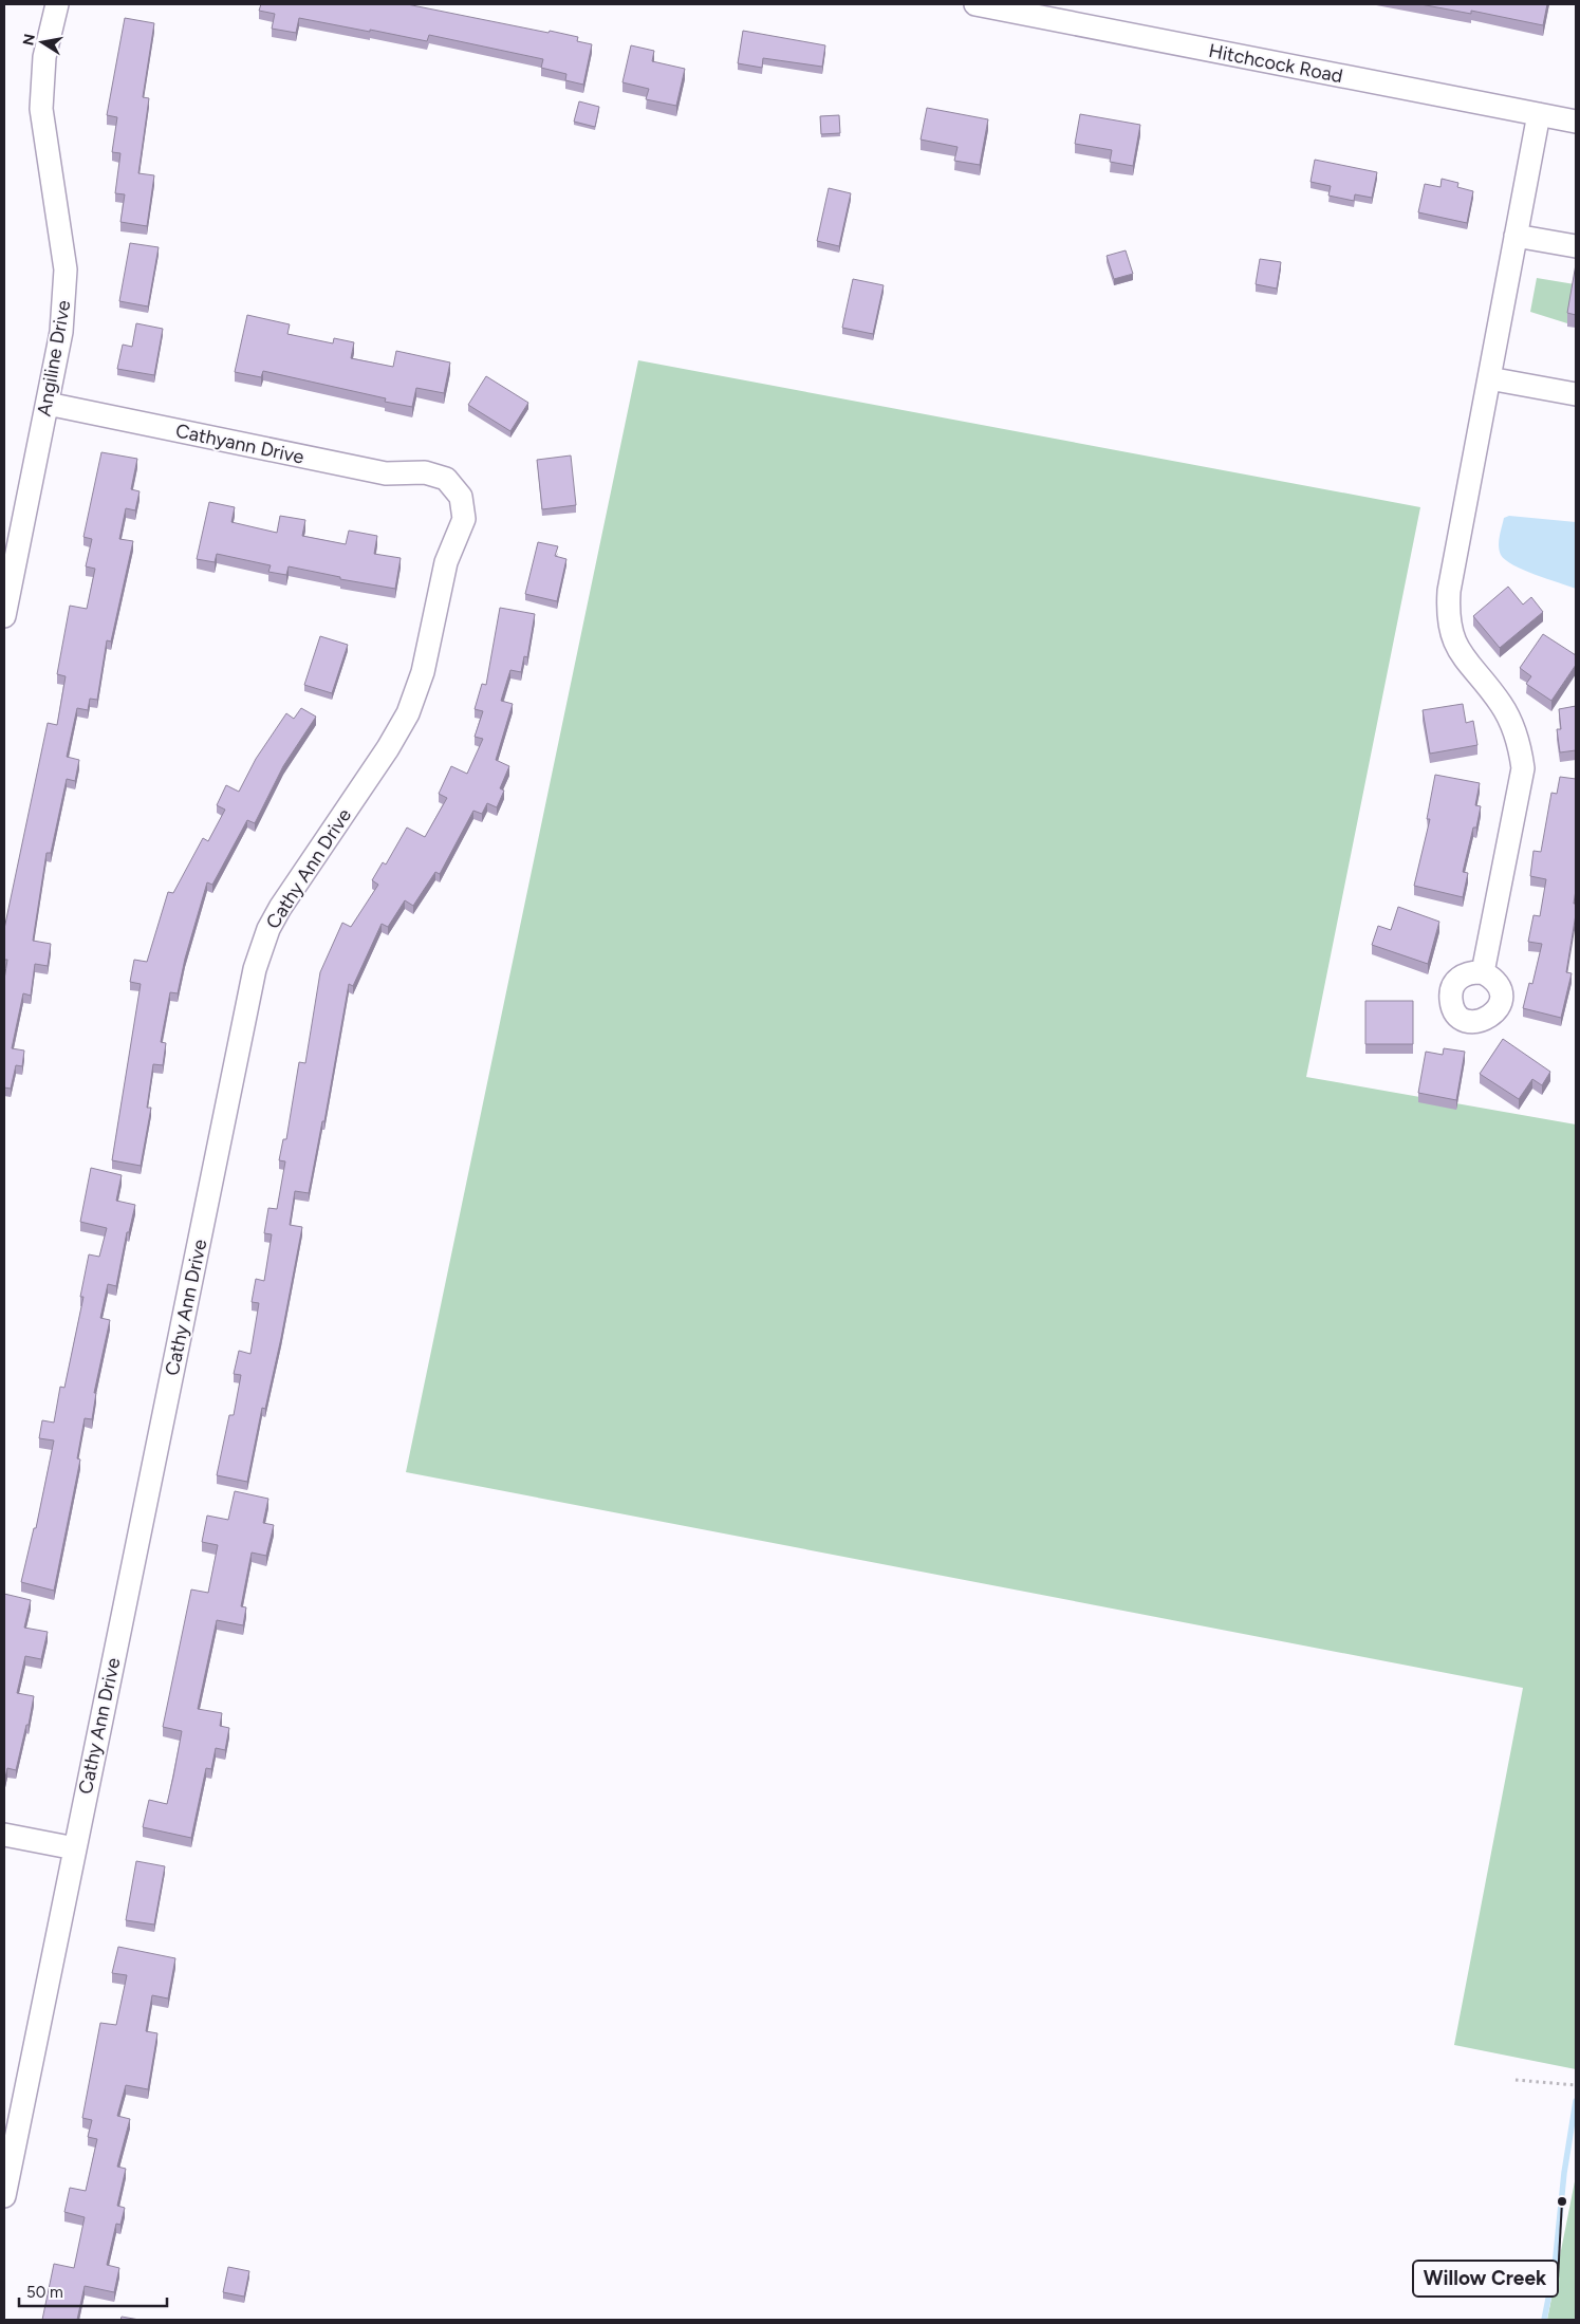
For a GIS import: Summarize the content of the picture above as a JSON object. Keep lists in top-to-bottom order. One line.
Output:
{"streets":{"street":["Hitchcock Road","Angiline Drive","Cathyann Drive","Cathy Ann Drive"]},"crossings":[["Angiline Drive","Cathyann Drive"],["Cathyann Drive","Cathy Ann Drive"]],"places":["Willow Creek"],"scale_bar":"50 m","north":"left"}
